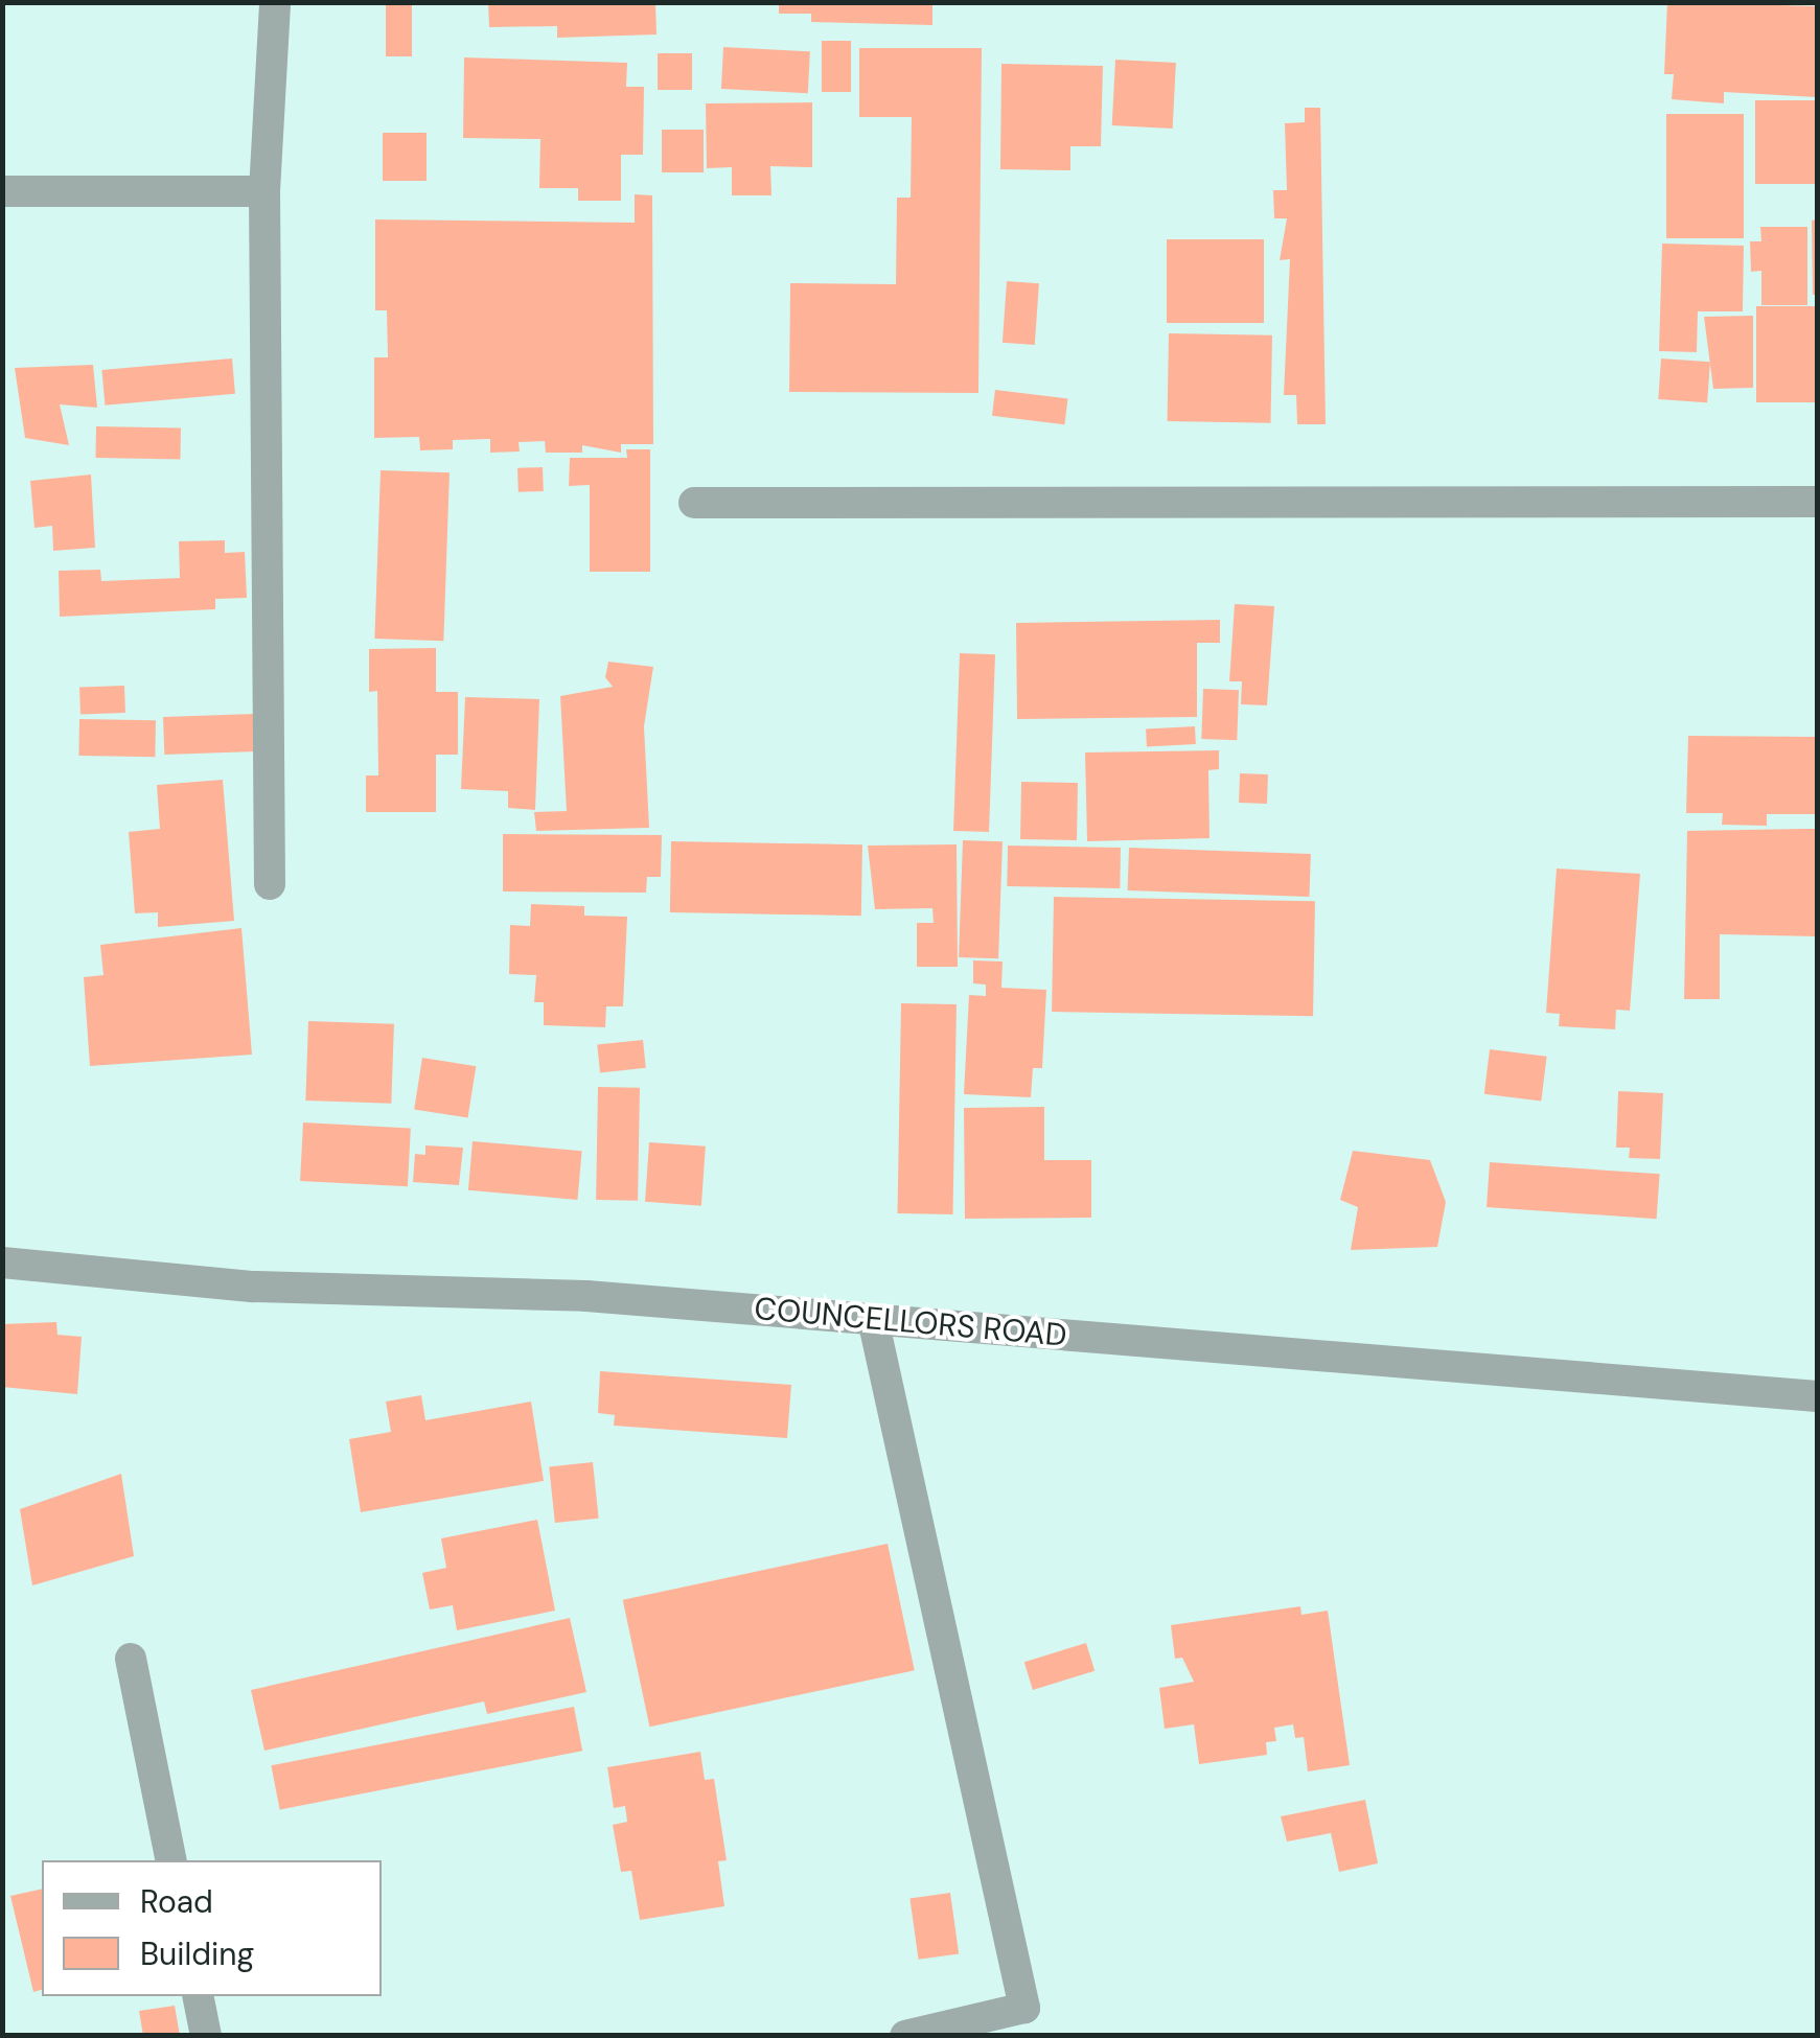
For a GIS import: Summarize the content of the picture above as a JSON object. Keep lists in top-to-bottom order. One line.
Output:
{"streets":{"street":["COUNCELLORS ROAD"]},"legend":["Road","Building"]}
